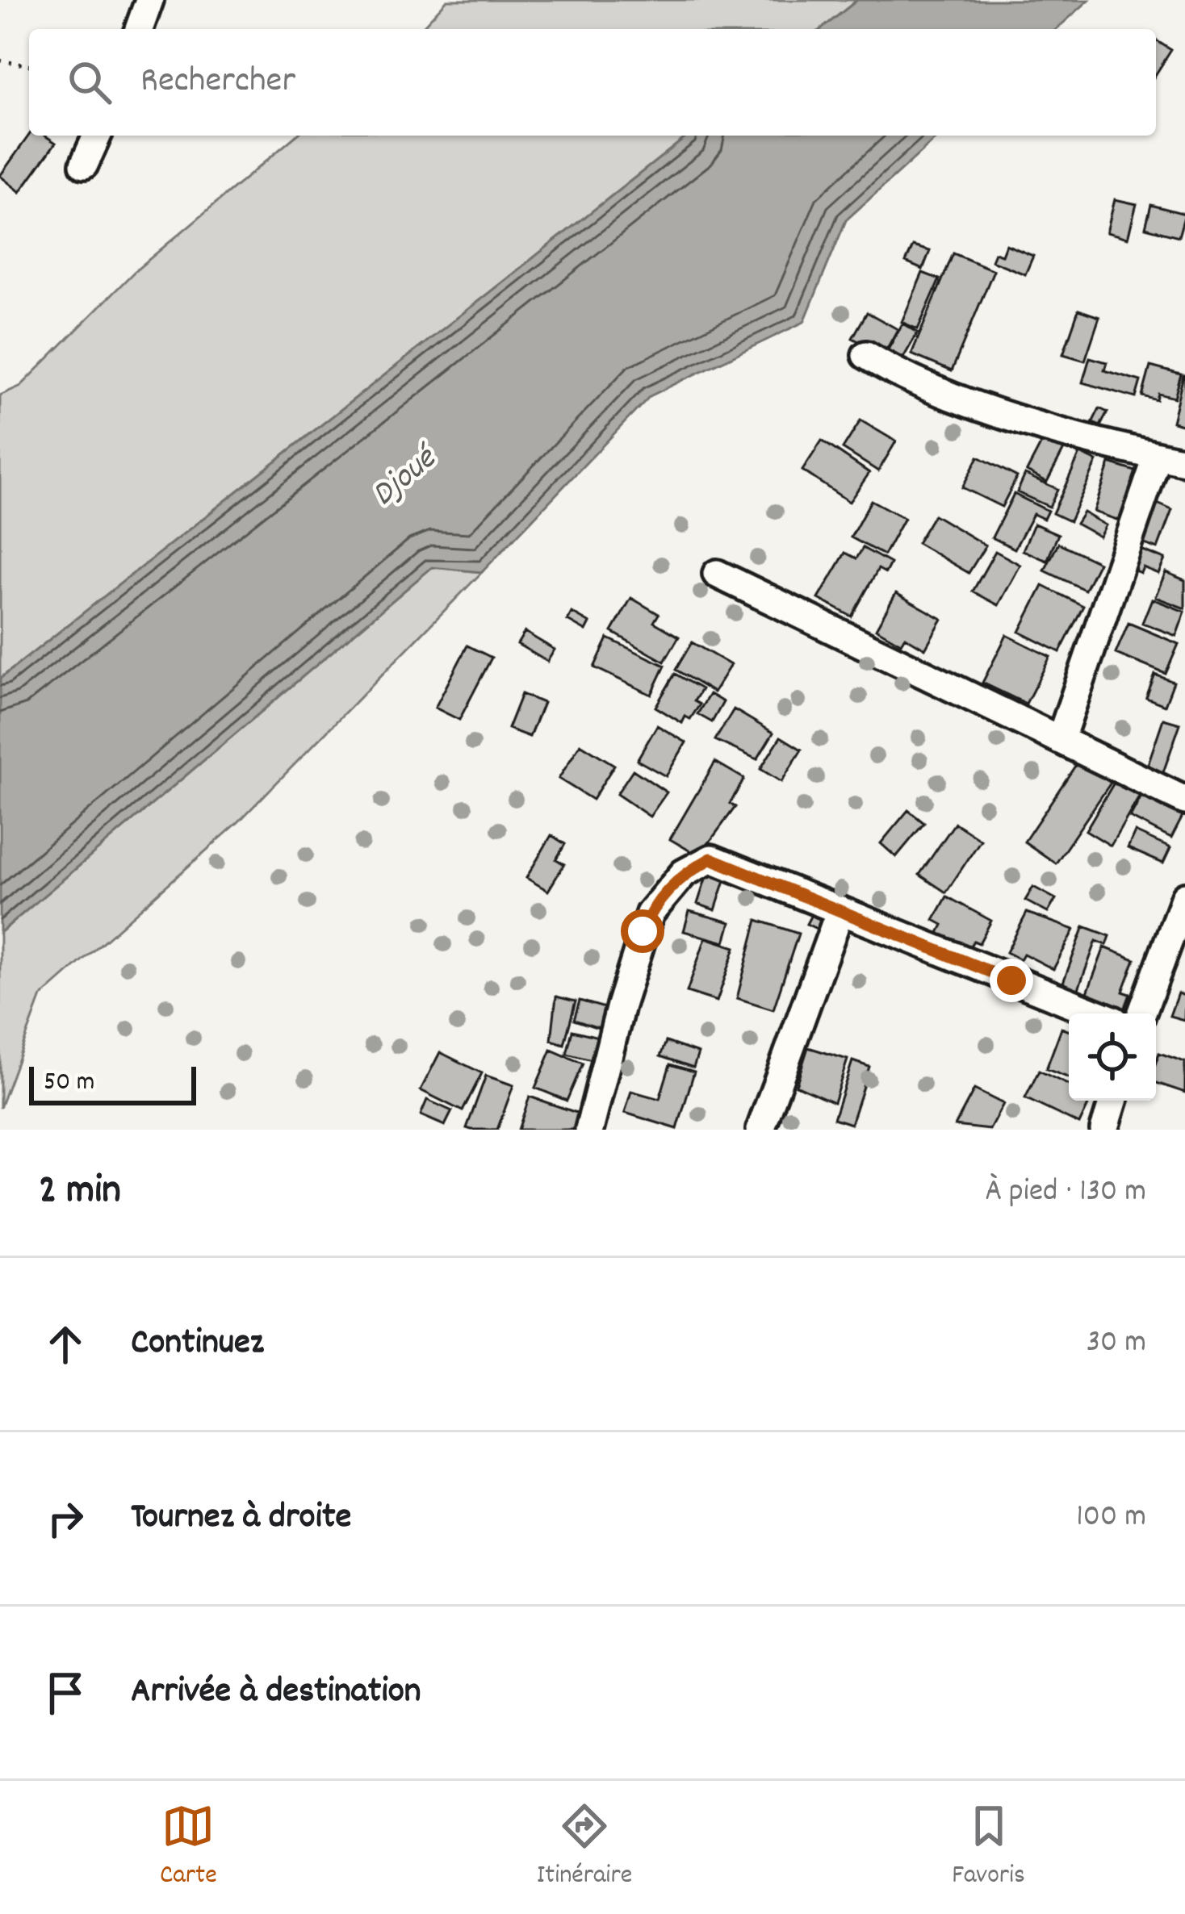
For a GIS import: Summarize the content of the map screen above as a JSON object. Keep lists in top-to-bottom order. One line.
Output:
{"water":["Djoué"],"scale_bar":"50 m","page":{"search":"Rechercher","scale":"50 m","heading":["2 min","À pied · 130 m"],"list":[["Continuez","30 m"],["Tournez à droite","100 m"],"Arrivée à destination"],"nav":["Carte","Itinéraire","Favoris"]}}
